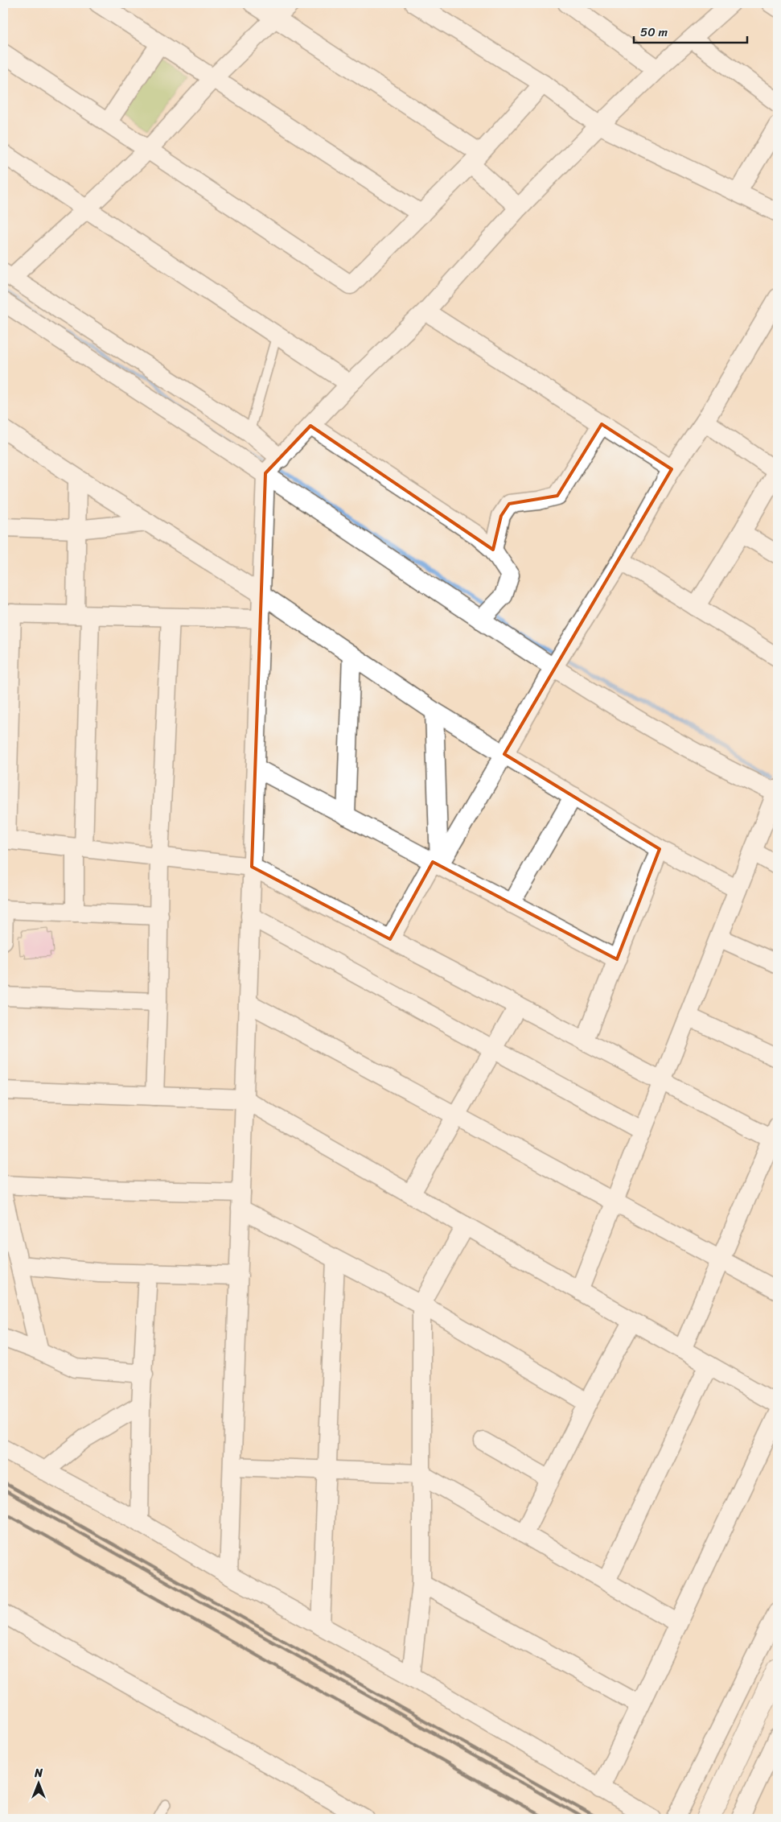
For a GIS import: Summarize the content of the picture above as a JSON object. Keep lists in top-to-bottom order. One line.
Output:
{"scale_bar":"50 m","north":"top"}
